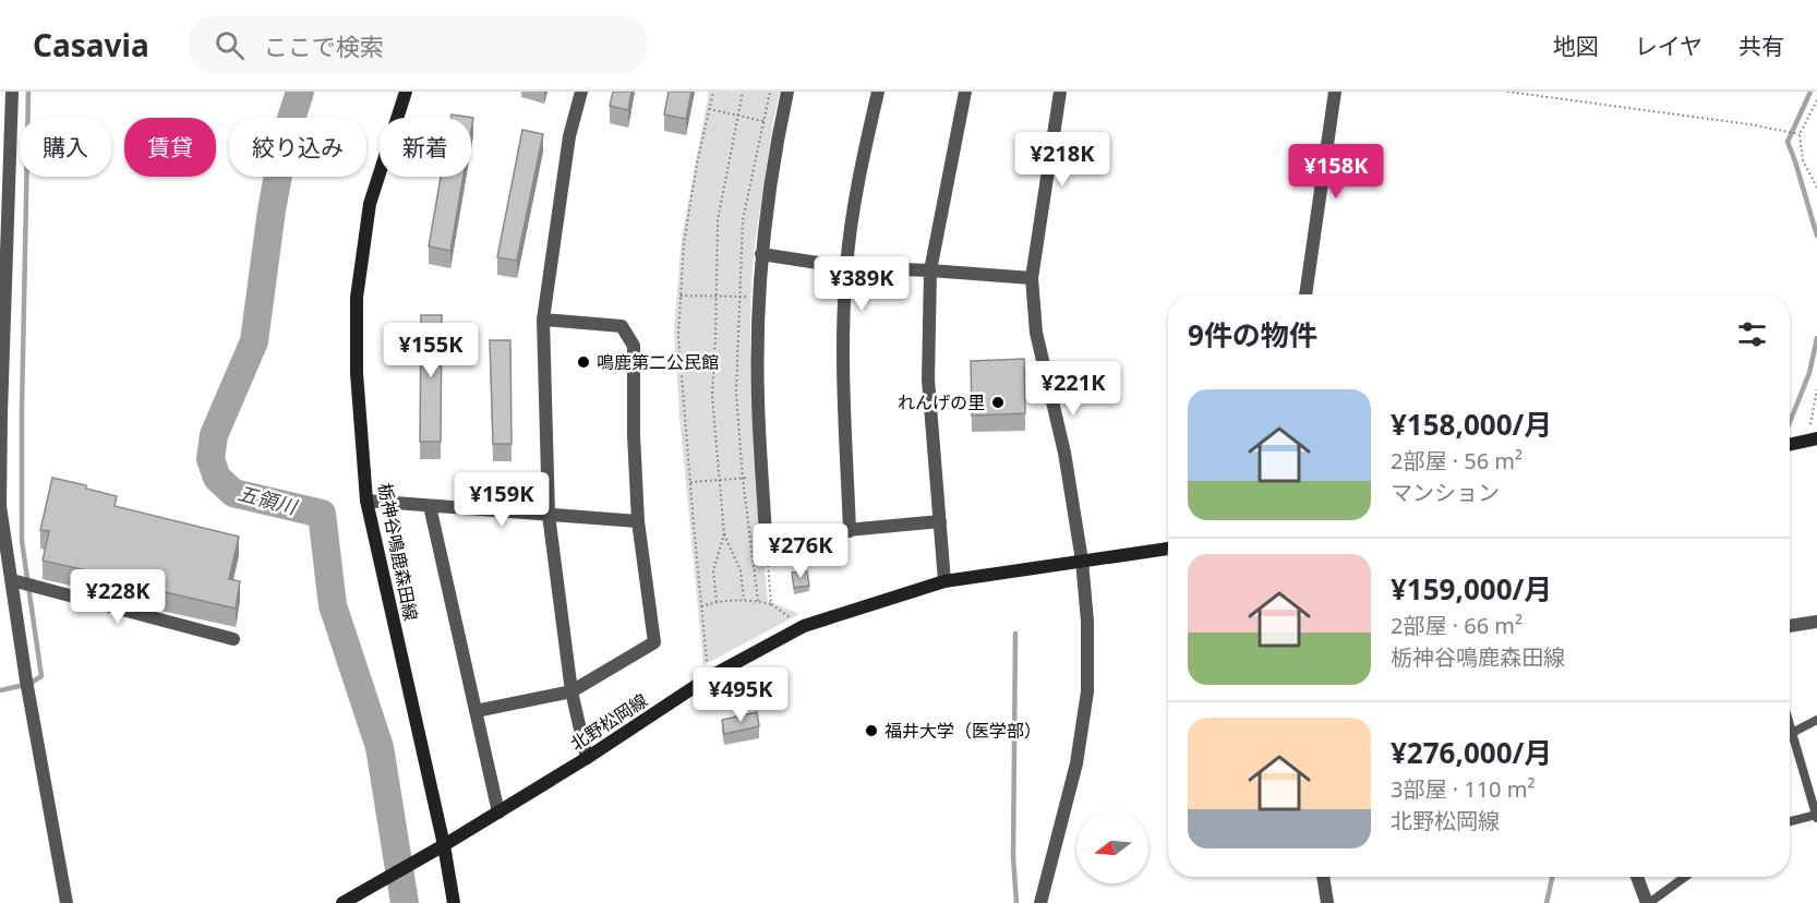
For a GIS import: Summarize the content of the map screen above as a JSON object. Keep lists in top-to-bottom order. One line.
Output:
{"streets":{"main road":["栃神谷鳴鹿森田線","北野松岡線"]},"crossings":[["栃神谷鳴鹿森田線","北野松岡線"]],"water":["五領川"],"places":["鳴鹿第二公民館","れんげの里","福井大学（医学部）"],"north":"left","page":{"header":"Casavia","search":"ここで検索","nav":["地図","レイヤ","共有"],"chip":["購入","賃貸","絞り込み","新着"],"price":["¥218K","¥158K","¥389K","¥155K","¥221K","¥159K","¥276K","¥228K","¥495K"],"heading":"9件の物件","list":[{"name":"¥158,000/月","note":"2部屋 · 56 m² · マンション"},{"name":"¥159,000/月","note":"2部屋 · 66 m² · 栃神谷鳴鹿森田線"},{"name":"¥276,000/月","note":"3部屋 · 110 m² · 北野松岡線"}]}}
